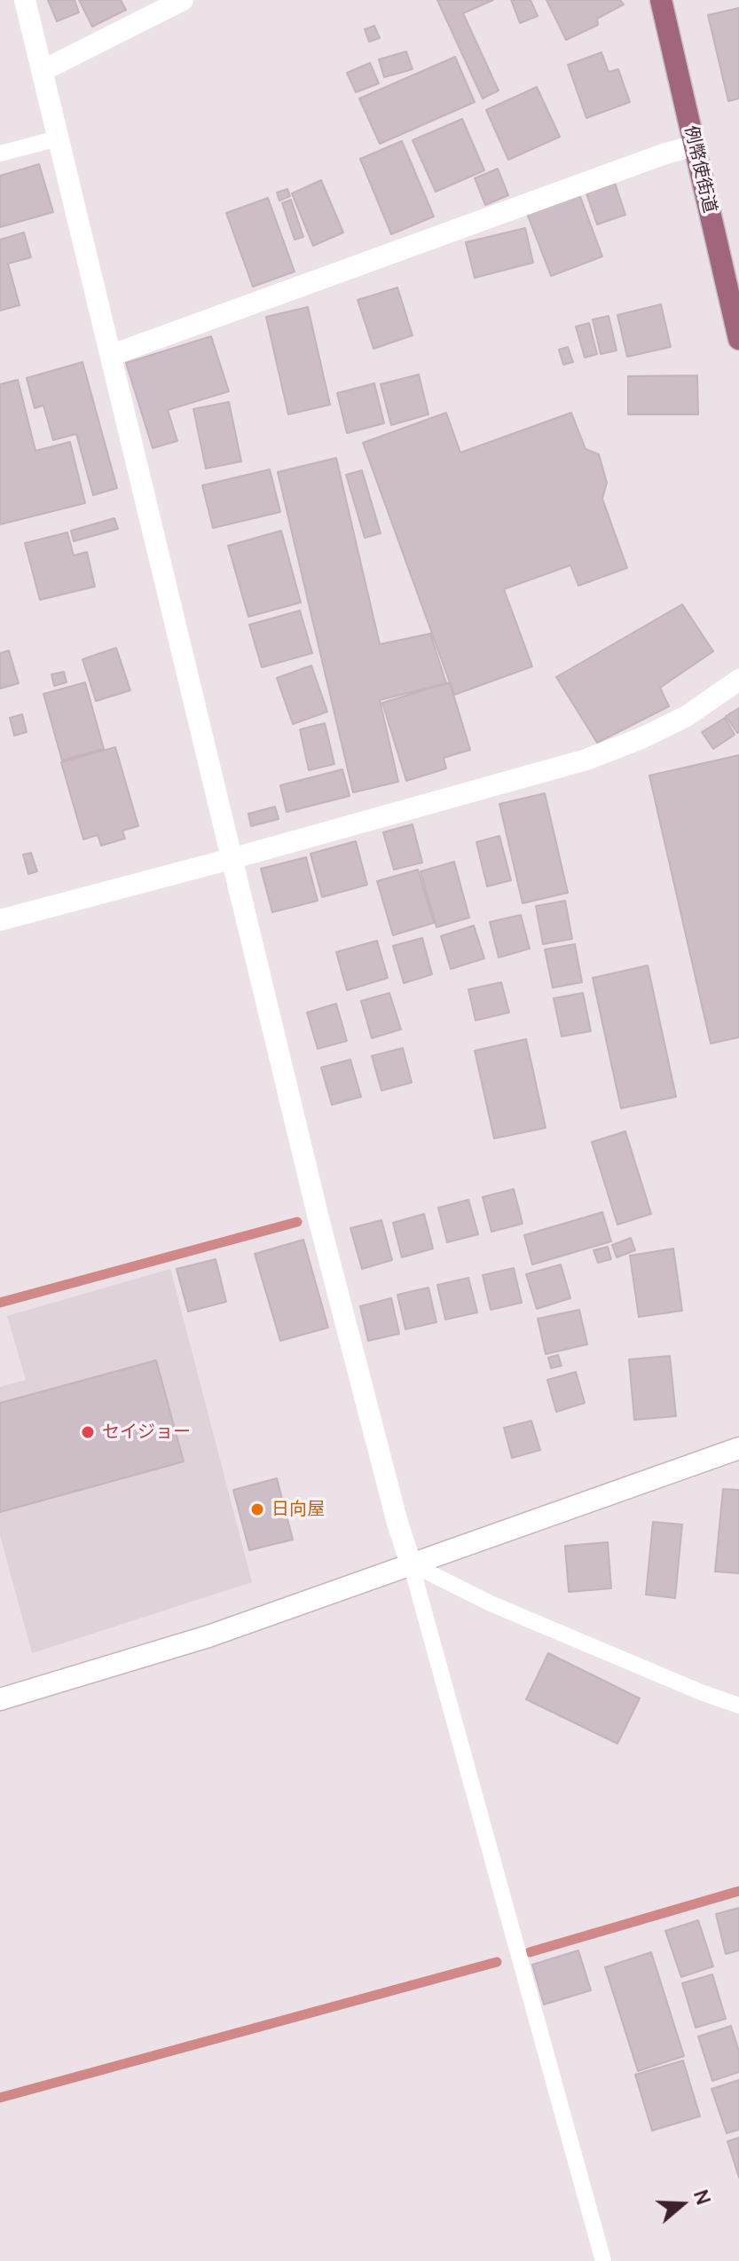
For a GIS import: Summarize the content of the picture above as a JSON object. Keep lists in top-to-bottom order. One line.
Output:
{"streets":{"main road":["例幣使街道"]},"places":["セイジョー","日向屋"],"north":"right"}
